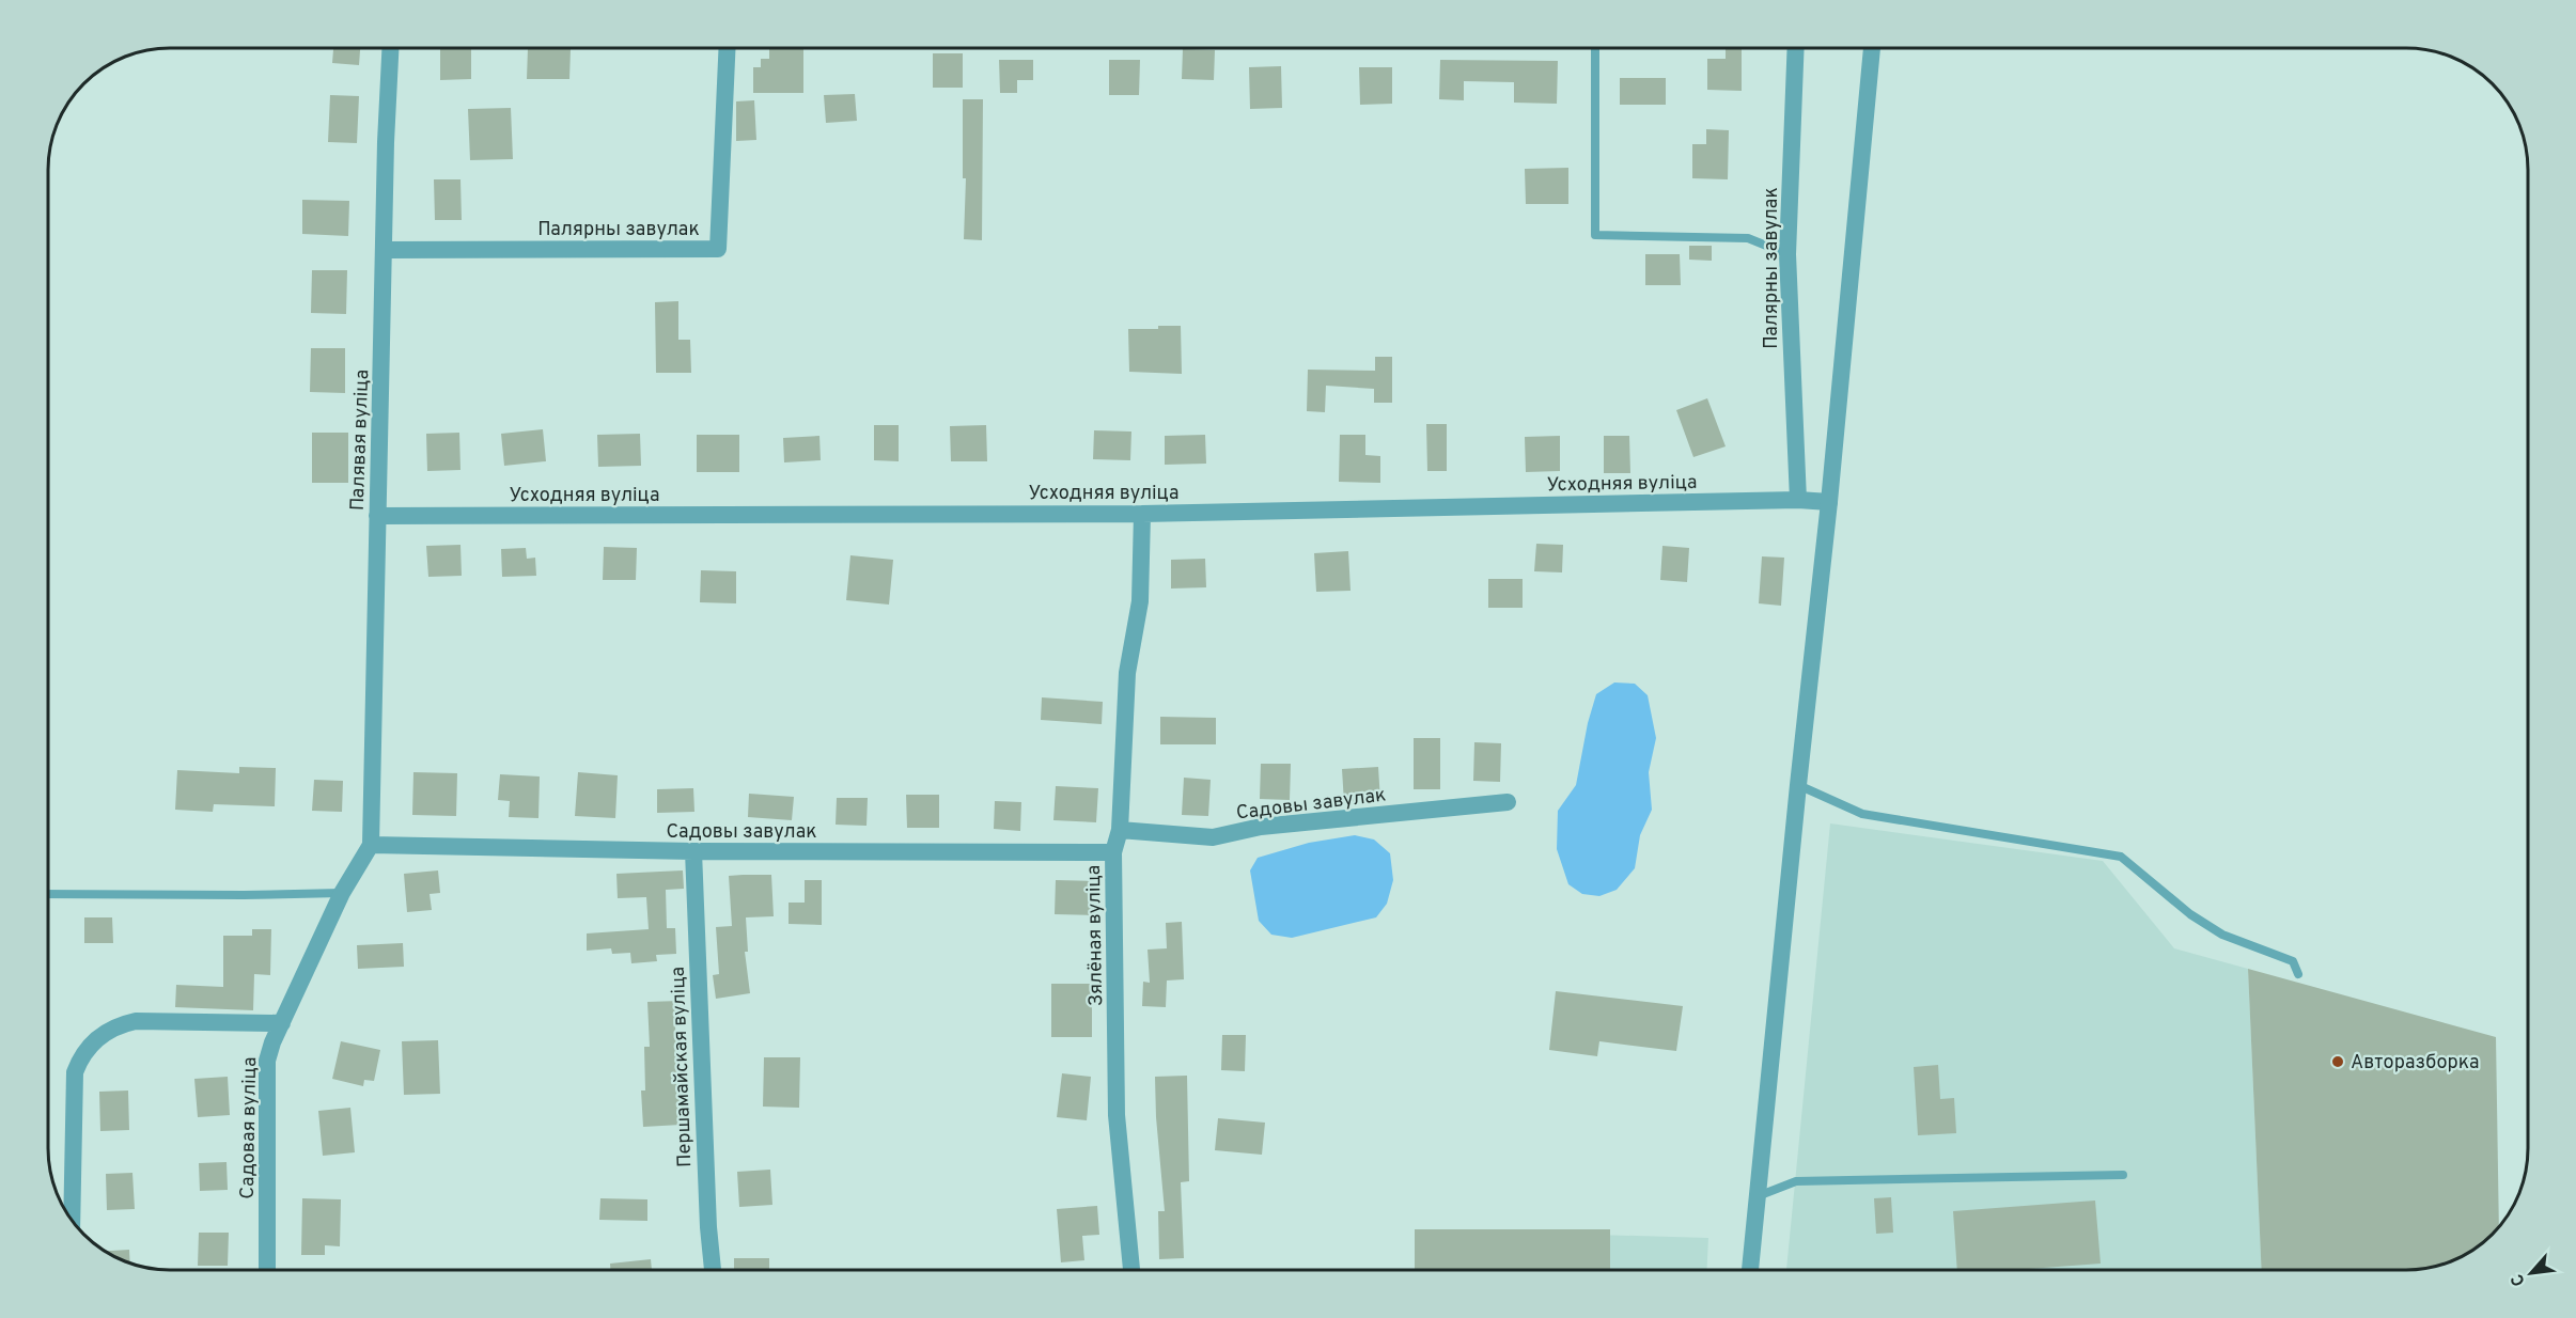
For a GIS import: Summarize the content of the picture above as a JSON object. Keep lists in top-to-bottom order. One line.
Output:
{"streets":{"street":["Палярны завулак","Палявая вуліца","Усходняя вуліца","Садовы завулак","Зялёная вуліца","Першамайская вуліца","Садовая вуліца"]},"crossings":[["Палярны завулак","Палявая вуліца"],["Палярны завулак","Усходняя вуліца"],["Палявая вуліца","Усходняя вуліца"],["Палявая вуліца","Садовы завулак"],["Палявая вуліца","Садовая вуліца"],["Усходняя вуліца","Зялёная вуліца"],["Садовы завулак","Зялёная вуліца"],["Садовы завулак","Першамайская вуліца"],["Садовы завулак","Садовая вуліца"]],"places":["Авторазборка"],"north":"bottom left"}
